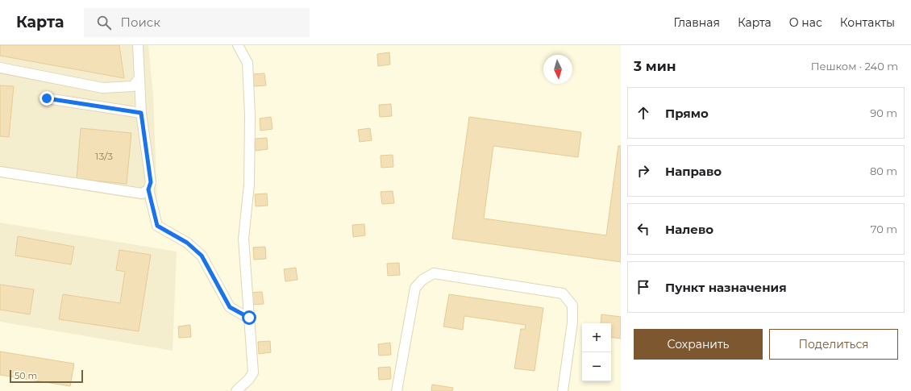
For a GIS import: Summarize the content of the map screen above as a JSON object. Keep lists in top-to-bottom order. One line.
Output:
{"house_numbers":["13/3"],"scale_bar":"50 m","north":"bottom","page":{"header":"Карта","search":"Поиск","nav":["Главная","Карта","О нас","Контакты"],"heading":["3 мин","Пешком · 240 m"],"list":[["Прямо","90 m"],["Направо","80 m"],["Налево","70 m"],"Пункт назначения"],"buttons":["Сохранить","Поделиться"],"map_buttons":["+","−"],"scale":"50 m"}}
